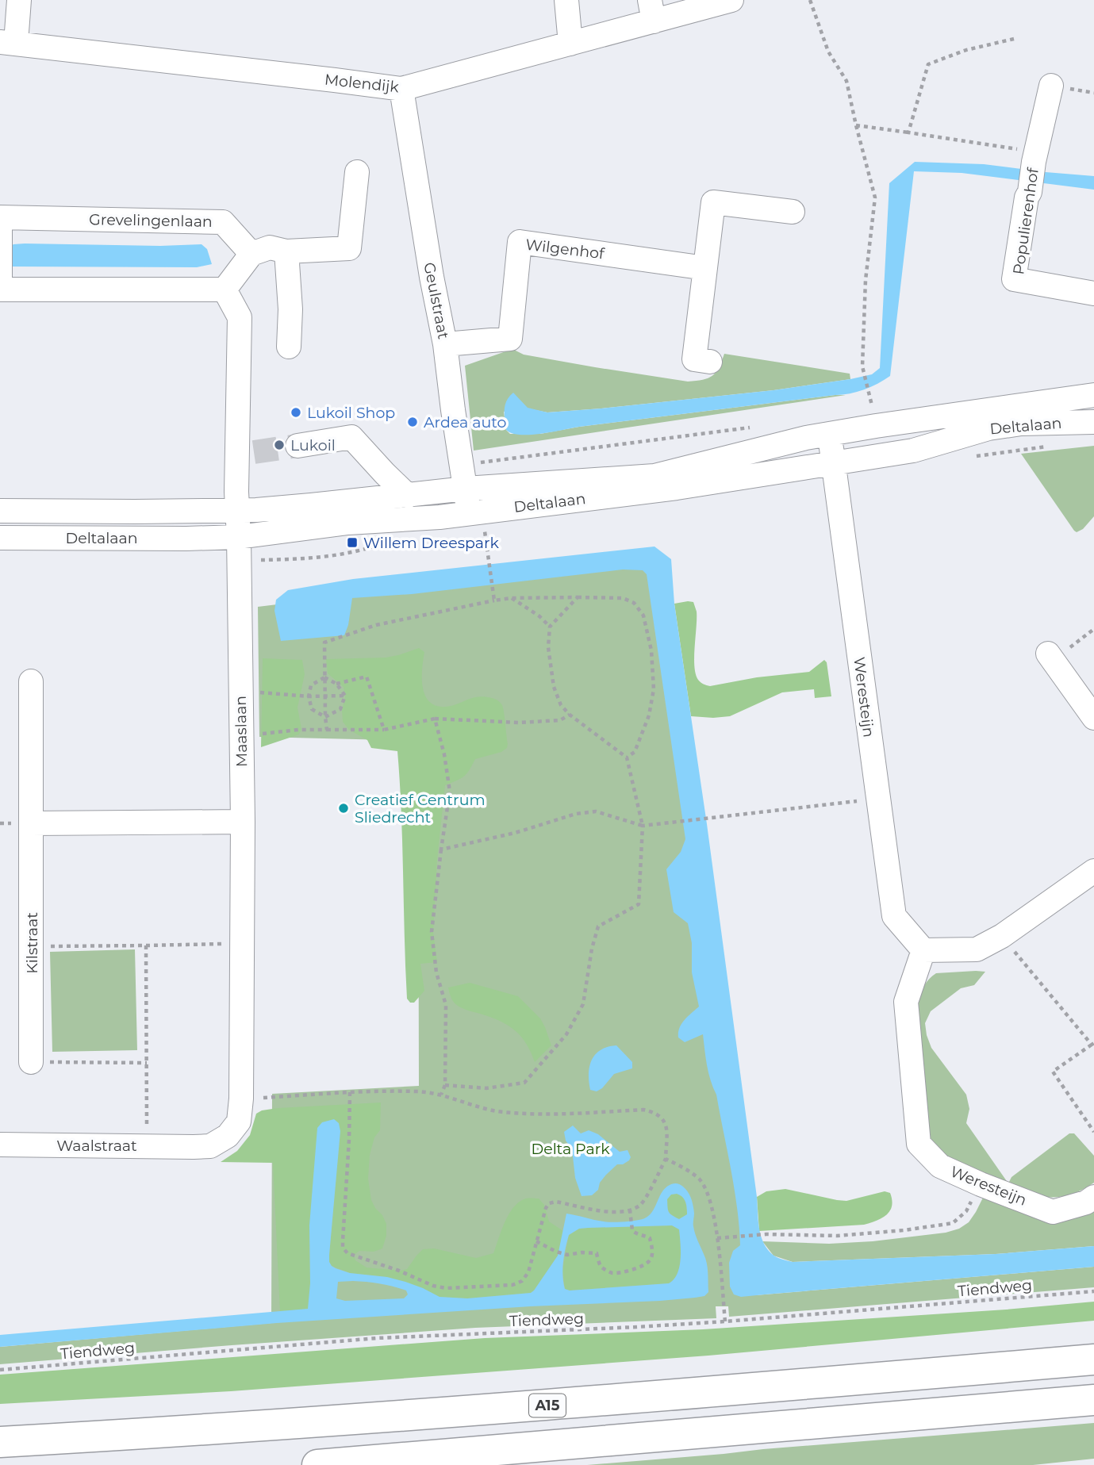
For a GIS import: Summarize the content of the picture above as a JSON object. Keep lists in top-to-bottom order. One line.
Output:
{"streets":{"highway":["A15"],"street":["Molendijk","Grevelingenlaan","Populierenhof","Wilgenhof","Geulstraat","Deltalaan","Weresteijn","Maaslaan","Kilstraat","Waalstraat"],"path":["Tiendweg"]},"crossings":[["Molendijk","Geulstraat"],["Grevelingenlaan","Maaslaan"],["Wilgenhof","Geulstraat"],["Geulstraat","Deltalaan"],["Deltalaan","Weresteijn"],["Deltalaan","Maaslaan"],["Maaslaan","Waalstraat"]],"parks":["Delta Park"],"places":{"other":["Lukoil Shop","Ardea auto","Lukoil","Creatief Centrum Sliedrecht"],"transit":["Willem Dreespark"]}}
